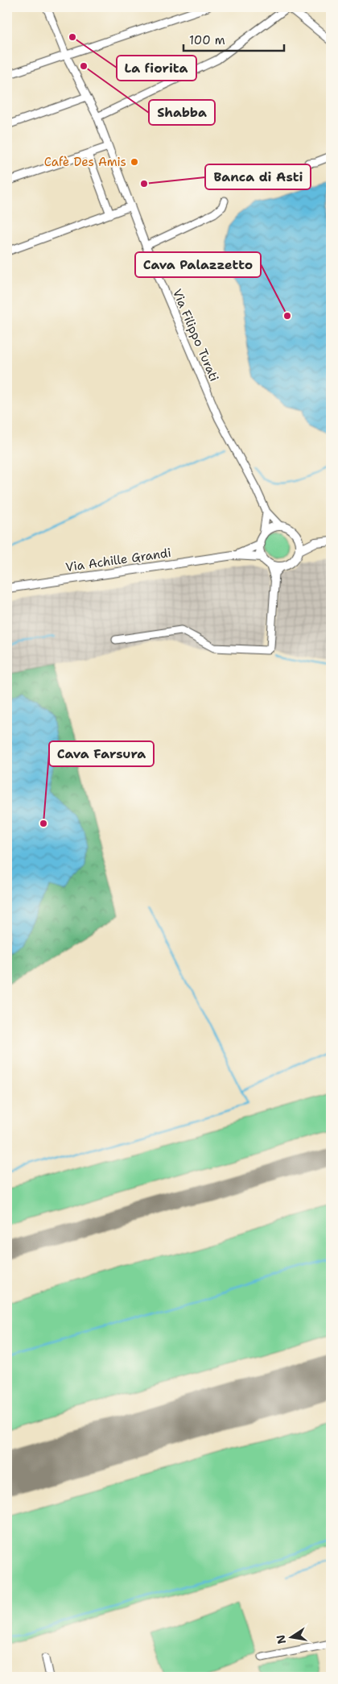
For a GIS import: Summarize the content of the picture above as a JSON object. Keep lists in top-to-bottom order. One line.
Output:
{"streets":{"main road":["Via Achille Grandi"],"street":["Via Filippo Turati"]},"crossings":[["Via Filippo Turati","Via Achille Grandi"]],"places":["La fiorita","Shabba","Cafè Des Amis","Banca di Asti","Cava Palazzetto","Cava Farsura"],"scale_bar":"100 m","north":"left"}
